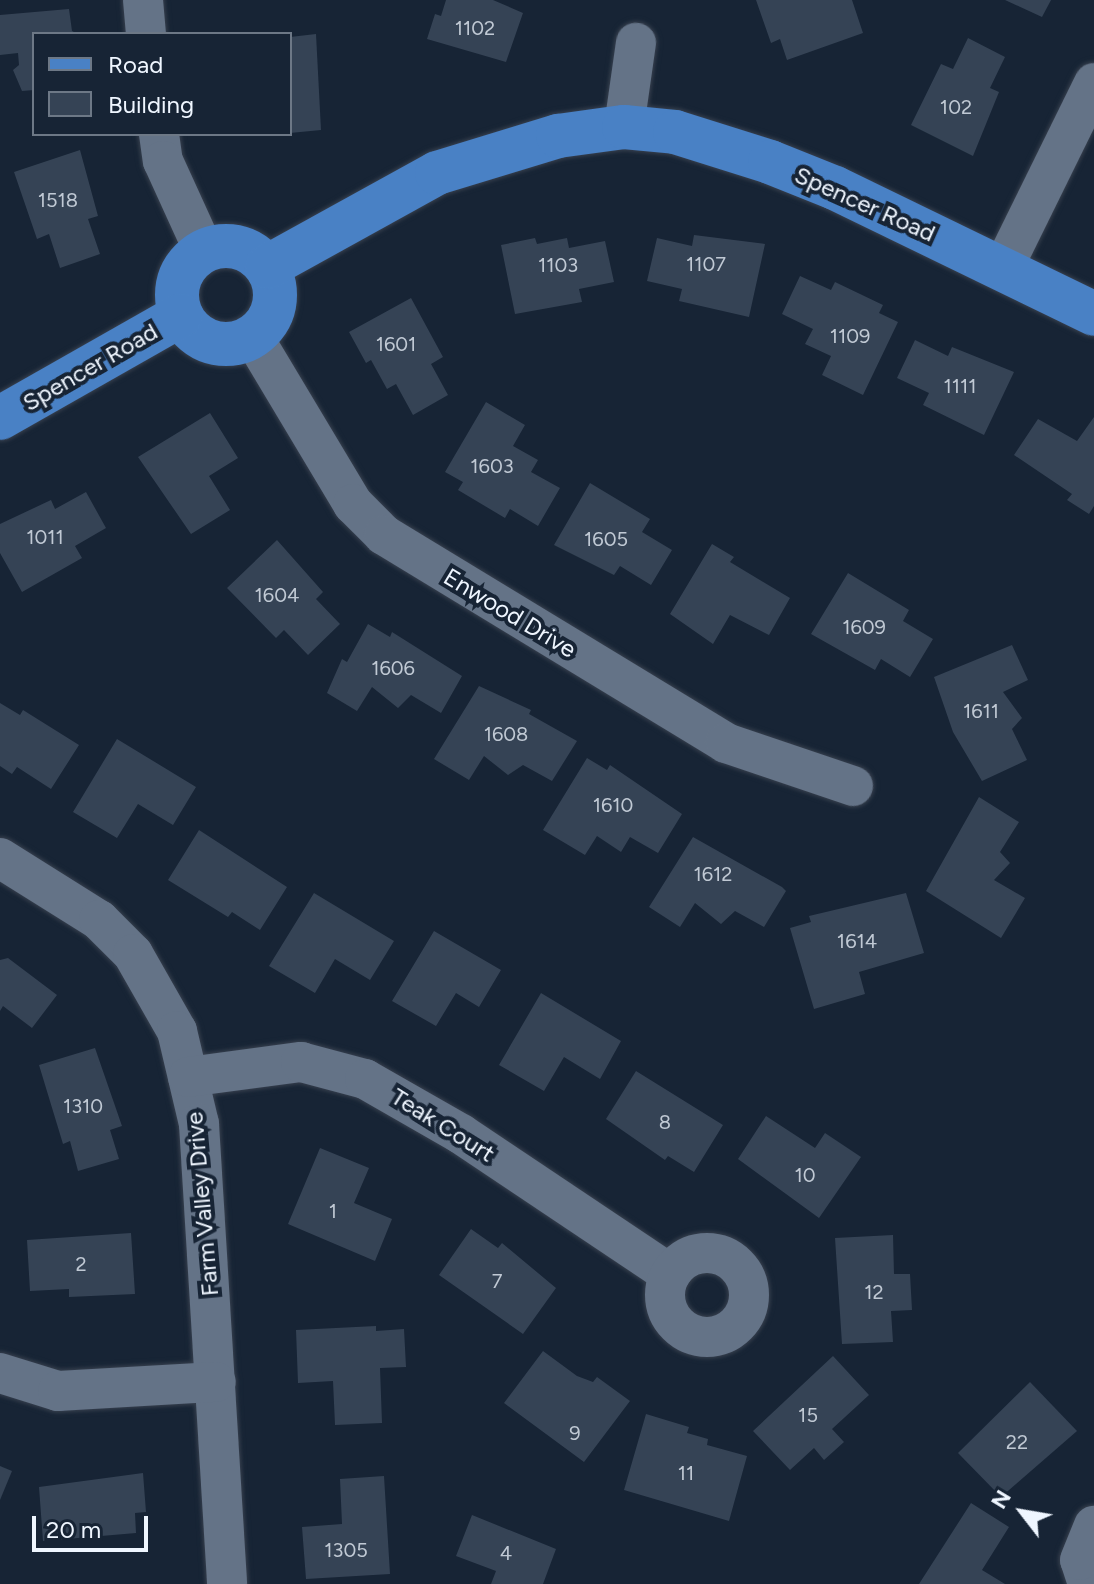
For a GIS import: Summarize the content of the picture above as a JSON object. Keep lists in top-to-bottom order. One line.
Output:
{"streets":{"main road":["Spencer Road"],"street":["Enwood Drive","Teak Court","Farm Valley Drive"]},"crossings":[["Spencer Road","Enwood Drive"],["Teak Court","Farm Valley Drive"]],"house_numbers":["1102","102","1518","1107","1103","1109","1601","1111","1603","1011","1605","1604","1609","1606","1611","1608","1610","1612","1614","1310","8","10","1","2","7","12","15","9","22","11","1305","4"],"legend":["Road","Building"],"scale_bar":"20 m","north":"top left"}
